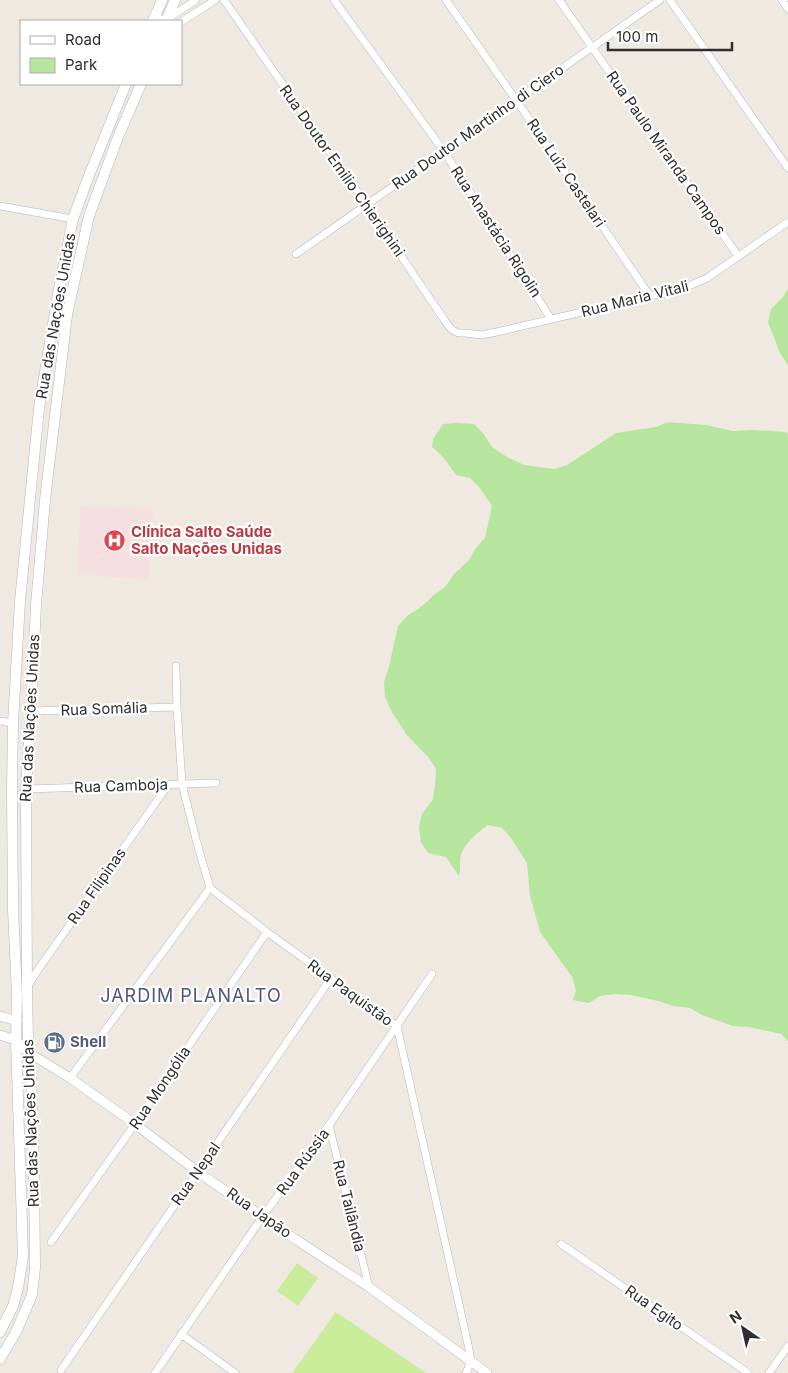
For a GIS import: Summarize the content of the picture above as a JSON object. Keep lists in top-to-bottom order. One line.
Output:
{"streets":{"main road":["Rua das Nações Unidas"],"street":["Rua Doutor Martinho di Ciero","Rua Paulo Miranda Campos","Rua Doutor Emilio Chierighini","Rua Luiz Castelari","Rua Anastácia Rigolin","Rua Maria Vitali","Rua Somália","Rua Camboja","Rua Filipinas","Rua Paquistão","Rua Mongólia","Rua Rússia","Rua Nepal","Rua Tailândia","Rua Japão","Rua Egito"]},"crossings":[["Rua Doutor Martinho di Ciero","Rua Paulo Miranda Campos"],["Rua Doutor Martinho di Ciero","Rua Doutor Emilio Chierighini"],["Rua Doutor Martinho di Ciero","Rua Luiz Castelari"],["Rua Doutor Martinho di Ciero","Rua Anastácia Rigolin"],["Rua Paulo Miranda Campos","Rua Maria Vitali"],["Rua Doutor Emilio Chierighini","Rua Maria Vitali"],["Rua Luiz Castelari","Rua Maria Vitali"],["Rua Anastácia Rigolin","Rua Maria Vitali"],["Rua das Nações Unidas","Rua Somália"],["Rua das Nações Unidas","Rua Camboja"],["Rua das Nações Unidas","Rua Filipinas"],["Rua das Nações Unidas","Rua Japão"],["Rua Camboja","Rua Filipinas"],["Rua Paquistão","Rua Mongólia"],["Rua Paquistão","Rua Rússia"],["Rua Paquistão","Rua Nepal"],["Rua Paquistão","Rua Japão"],["Rua Mongólia","Rua Japão"],["Rua Rússia","Rua Tailândia"],["Rua Rússia","Rua Japão"],["Rua Nepal","Rua Japão"],["Rua Tailândia","Rua Japão"]],"districts":["JARDIM PLANALTO"],"places":{"hospital":["Clínica Salto Saúde Salto Nações Unidas"],"fuel station":["Shell"]},"legend":["Road","Park"],"scale_bar":"100 m","north":"top left"}
